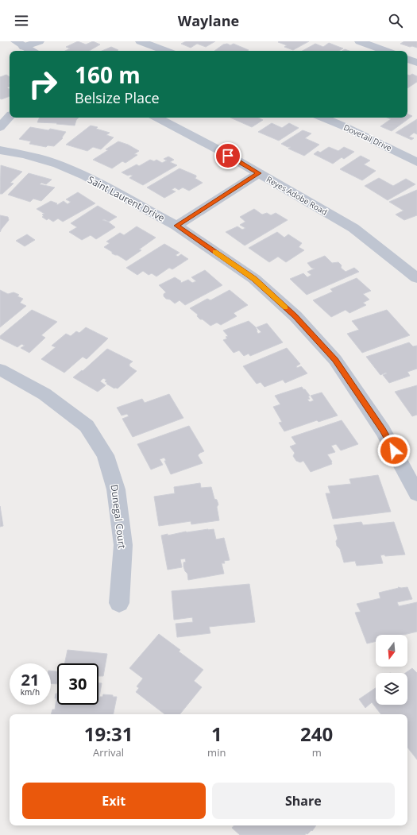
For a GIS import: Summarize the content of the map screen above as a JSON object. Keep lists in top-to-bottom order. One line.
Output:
{"streets":{"street":["Dovetail Drive","Reyes Adobe Road","Saint Laurent Drive","Dunegal Court"]},"north":"bottom","page":{"header":"Waylane","turn":["160 m","Belsize Place"],"speed":"21 km/h","limit":"30","eta":["19:31","Arrival","1","min","240","m"],"buttons":["Exit","Share"]}}
